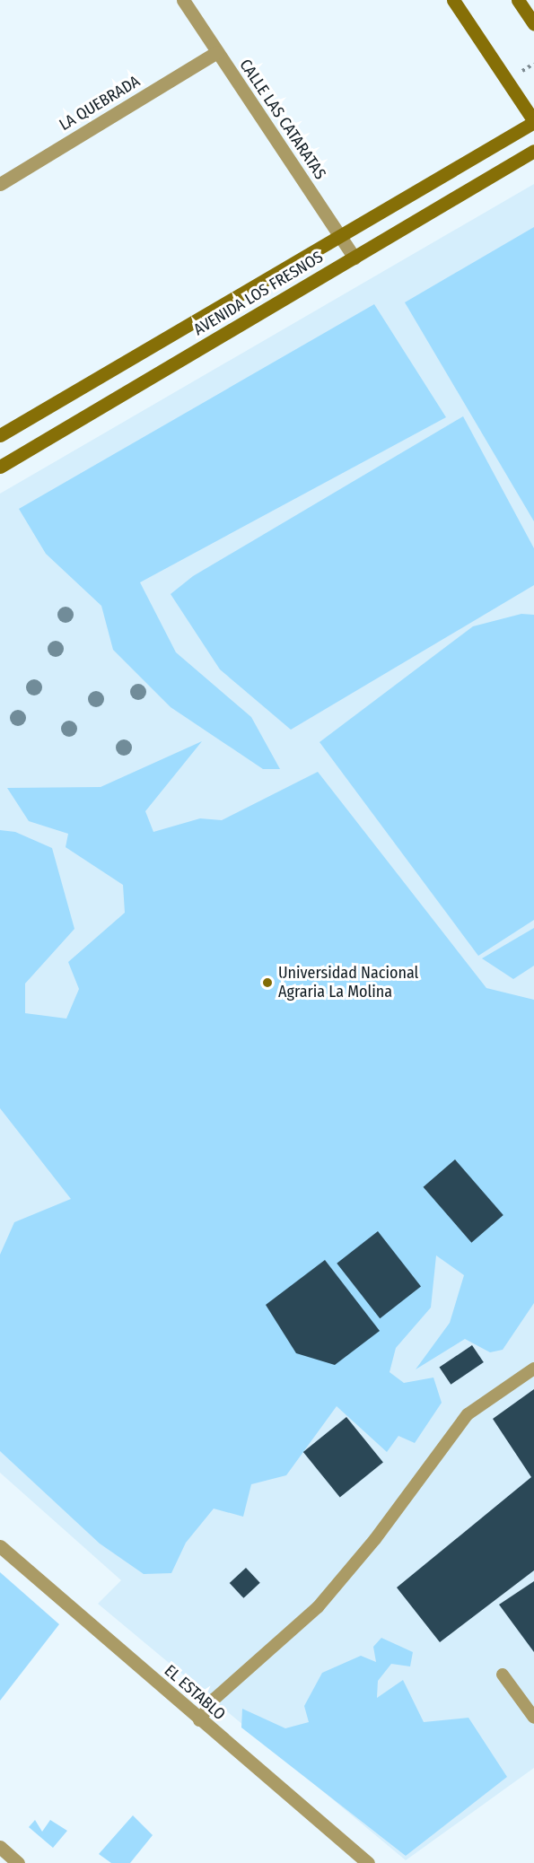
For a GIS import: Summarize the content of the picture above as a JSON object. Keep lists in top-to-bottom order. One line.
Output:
{"streets":{"main road":["AVENIDA LOS FRESNOS"],"street":["LA QUEBRADA","CALLE LAS CATARATAS","EL ESTABLO"]},"crossings":[["LA QUEBRADA","CALLE LAS CATARATAS"],["CALLE LAS CATARATAS","AVENIDA LOS FRESNOS"]],"places":["Universidad Nacional Agraria La Molina"]}
